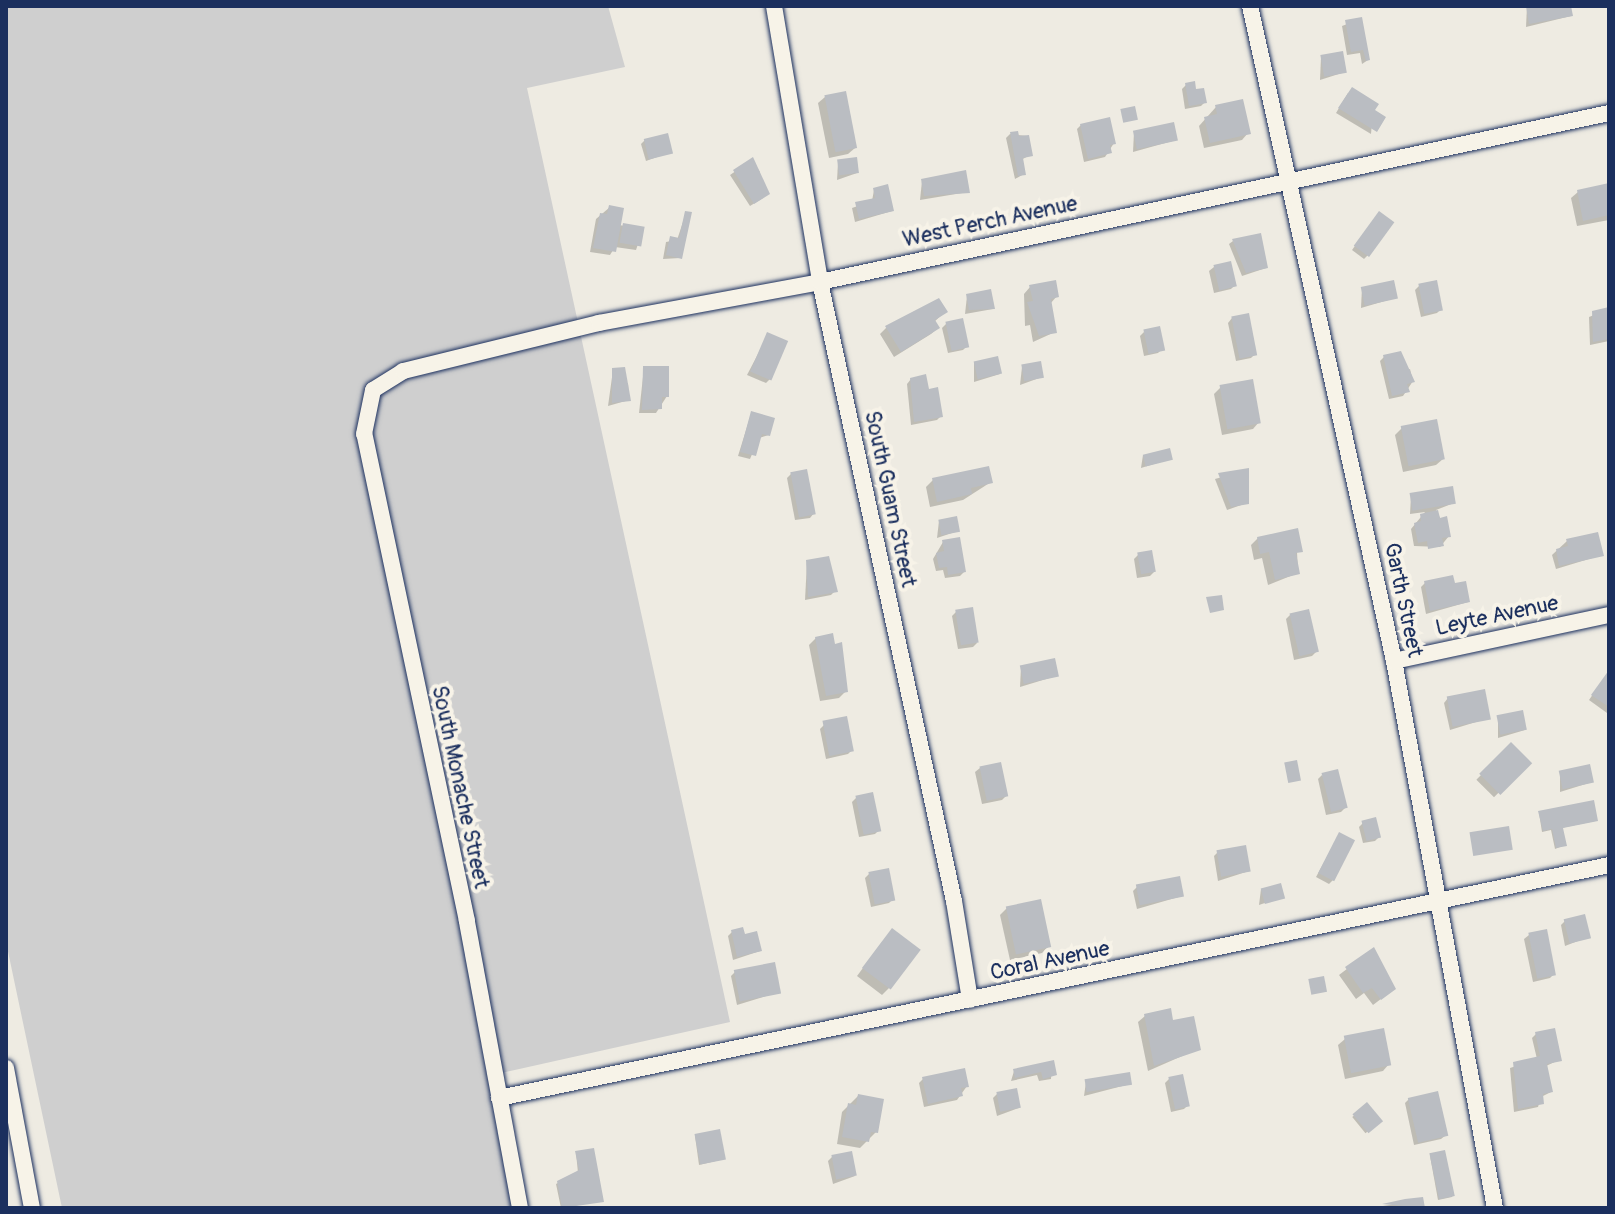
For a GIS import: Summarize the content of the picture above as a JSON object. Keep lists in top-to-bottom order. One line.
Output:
{"streets":{"street":["West Perch Avenue","South Guam Street","Garth Street","Leyte Avenue","South Monache Street","Coral Avenue"]},"crossings":[["West Perch Avenue","South Guam Street"],["West Perch Avenue","Garth Street"],["West Perch Avenue","South Monache Street"],["South Guam Street","Coral Avenue"],["Garth Street","Leyte Avenue"],["Garth Street","Coral Avenue"],["South Monache Street","Coral Avenue"]]}
